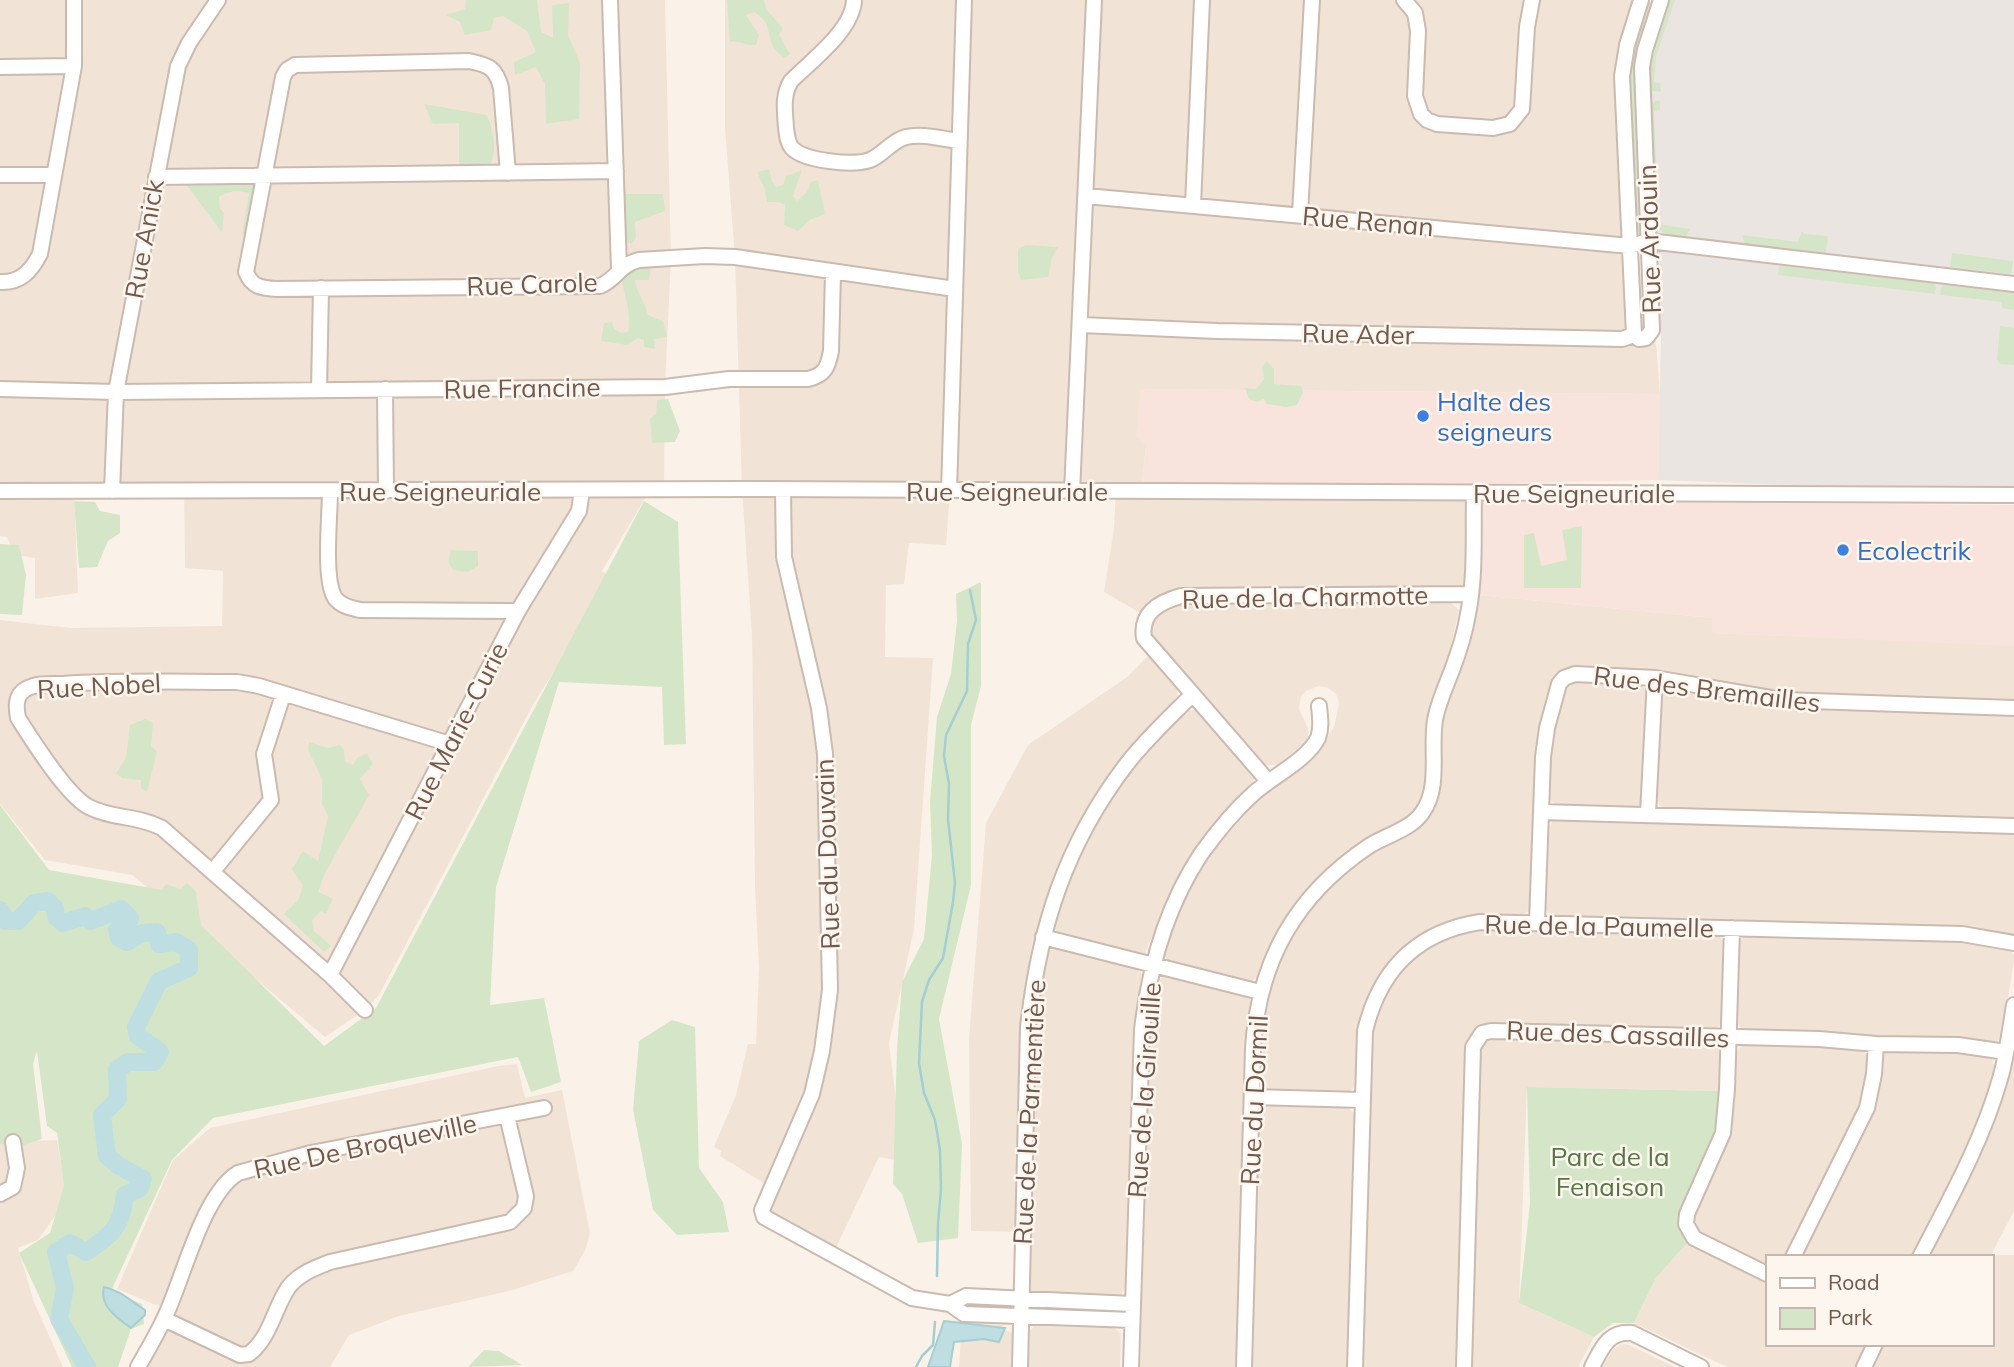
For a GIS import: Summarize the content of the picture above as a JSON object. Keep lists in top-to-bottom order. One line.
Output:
{"streets":{"street":["Rue Renan","Rue Anick","Rue Ardouin","Rue Carole","Rue Ader","Rue Francine","Rue Seigneuriale","Rue de la Charmotte","Rue Nobel","Rue des Bremailles","Rue Marie-Curie","Rue du Douvain","Rue de la Paumelle","Rue des Cassailles","Rue de la Girouille","Rue du Dormil","Rue de la Parmentière","Rue De Broqueville"]},"crossings":[["Rue Renan","Rue Ardouin"],["Rue Anick","Rue Francine"],["Rue Anick","Rue Seigneuriale"],["Rue Ardouin","Rue Ader"],["Rue Carole","Rue Francine"],["Rue Seigneuriale","Rue Marie-Curie"],["Rue Seigneuriale","Rue du Douvain"],["Rue Seigneuriale","Rue du Dormil"],["Rue de la Charmotte","Rue de la Girouille"],["Rue de la Charmotte","Rue du Dormil"],["Rue de la Charmotte","Rue de la Parmentière"],["Rue Nobel","Rue Marie-Curie"],["Rue des Bremailles","Rue de la Paumelle"]],"parks":["Parc de la Fenaison"],"places":["Halte des seigneurs","Ecolectrik"],"legend":["Road","Park"]}
